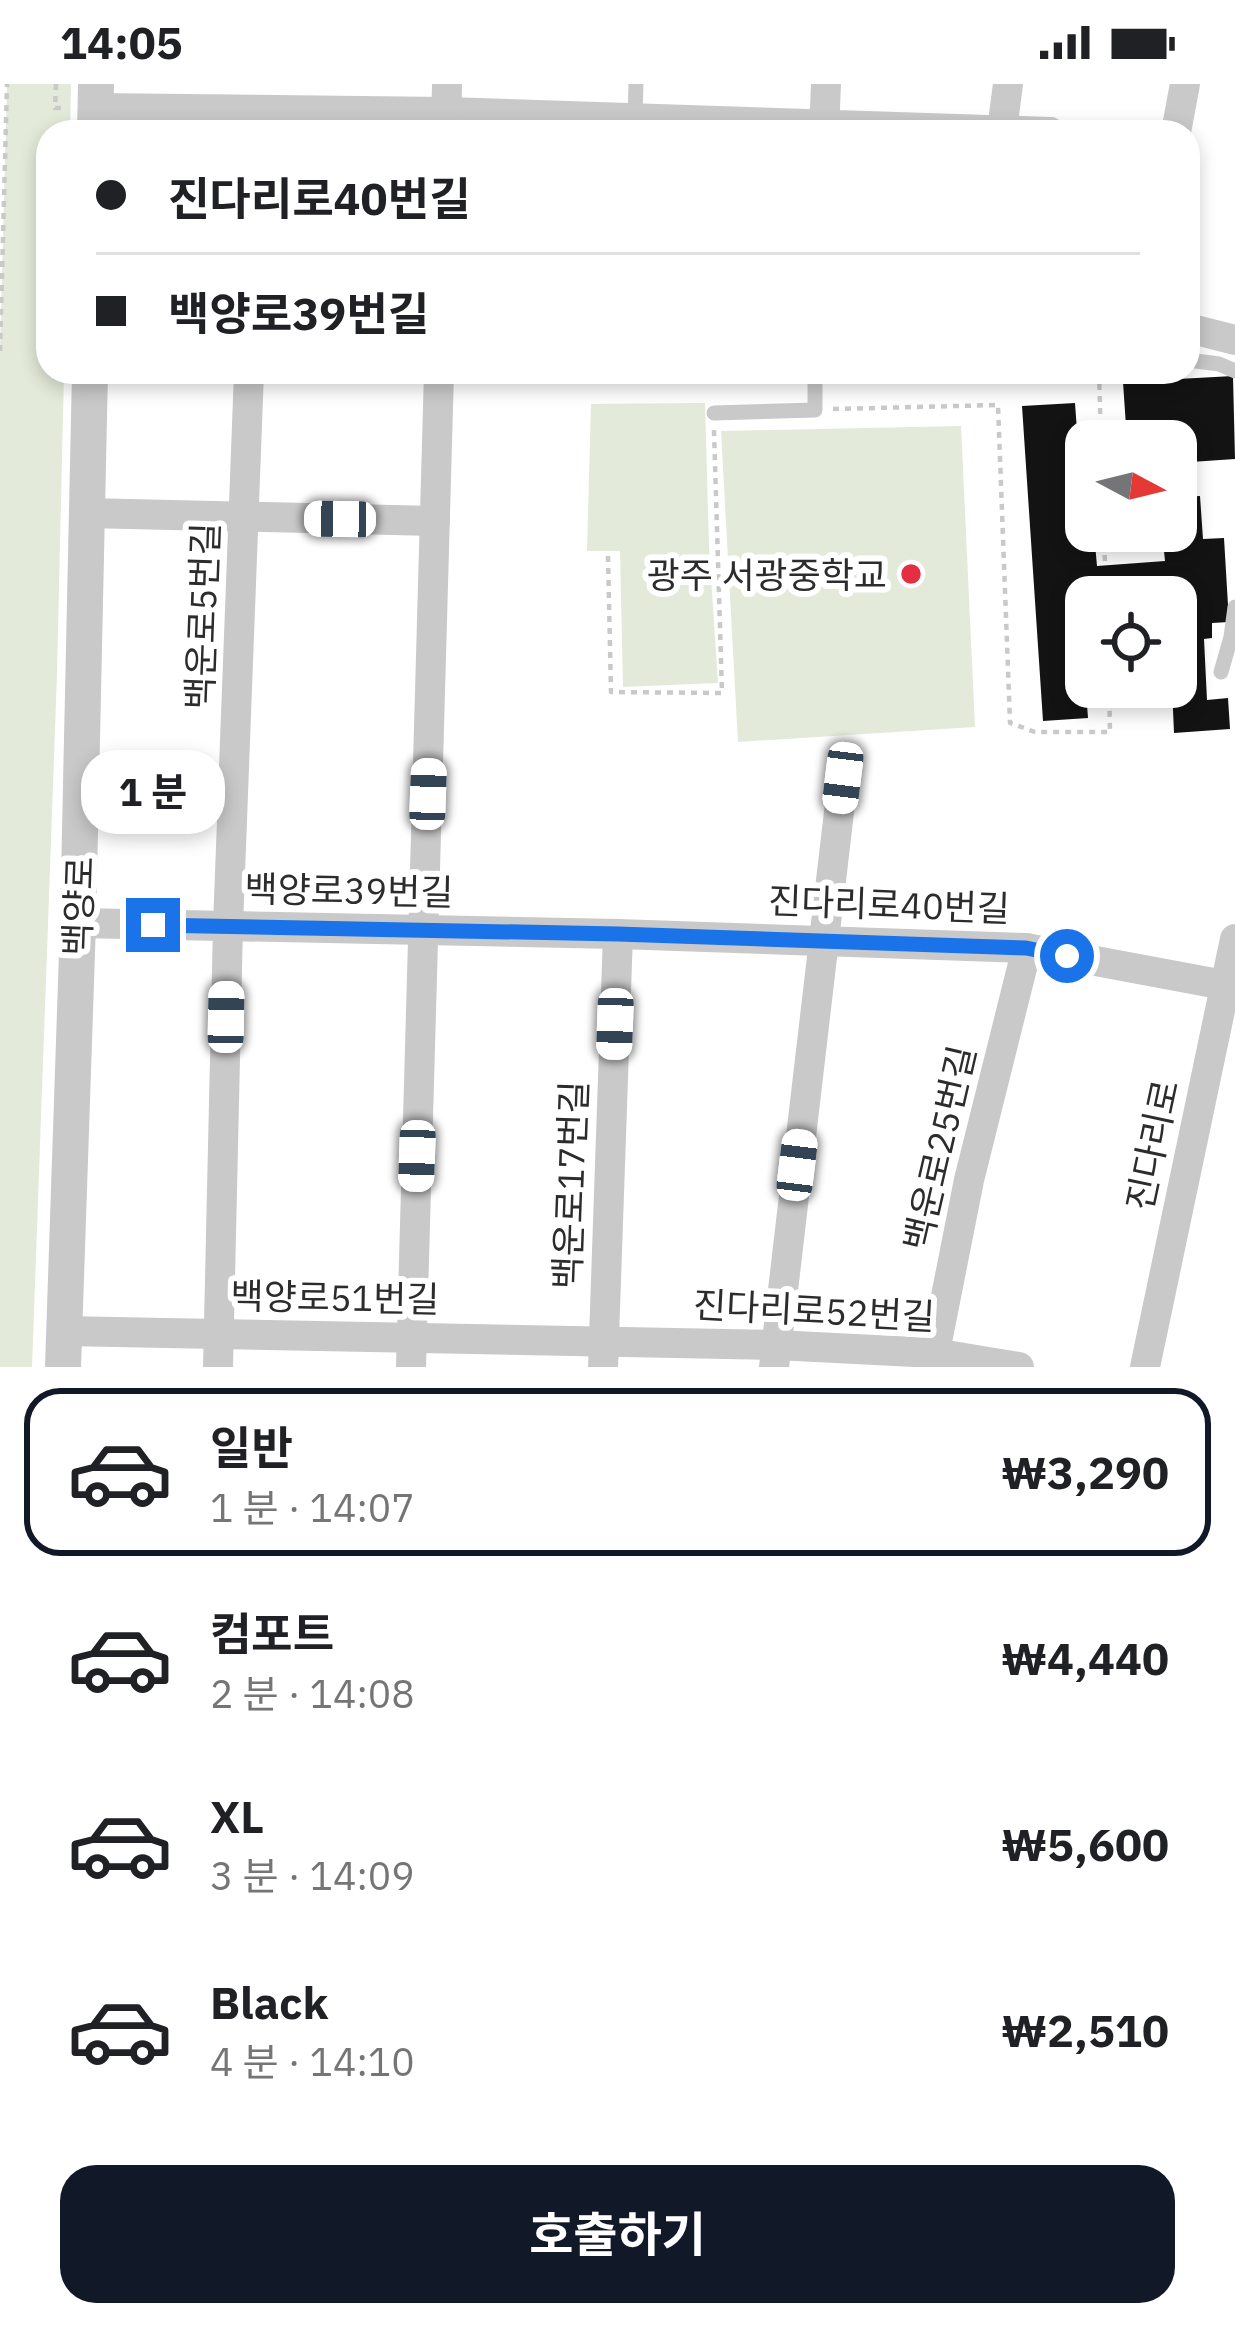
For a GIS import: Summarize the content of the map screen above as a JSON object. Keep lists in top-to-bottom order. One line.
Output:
{"streets":{"street":["백운로5번길","백양로39번길","진다리로40번길","백양로","진다리로","백운로25번길","백운로17번길","백양로51번길","진다리로52번길"]},"crossings":[["백운로5번길","백양로39번길"],["백운로5번길","백양로51번길"],["백양로39번길","진다리로40번길"],["백양로39번길","백양로"],["백양로39번길","백운로17번길"],["진다리로40번길","진다리로"],["진다리로40번길","백운로25번길"],["진다리로40번길","백운로17번길"],["백양로","백양로51번길"],["백운로25번길","진다리로52번길"],["백운로17번길","백양로51번길"],["백운로17번길","진다리로52번길"],["백양로51번길","진다리로52번길"]],"places":["광주 서광중학교"],"north":"right","page":{"status":"14:05","banner":["진다리로40번길","백양로39번길"],"bubble":"1 분","list":[{"name":"일반","note":"1 분 · 14:07","value":"₩3,290"},{"name":"컴포트","note":"2 분 · 14:08","value":"₩4,440"},{"name":"XL","note":"3 분 · 14:09","value":"₩5,600"},{"name":"Black","note":"4 분 · 14:10","value":"₩2,510"}],"buttons":"호출하기"}}
